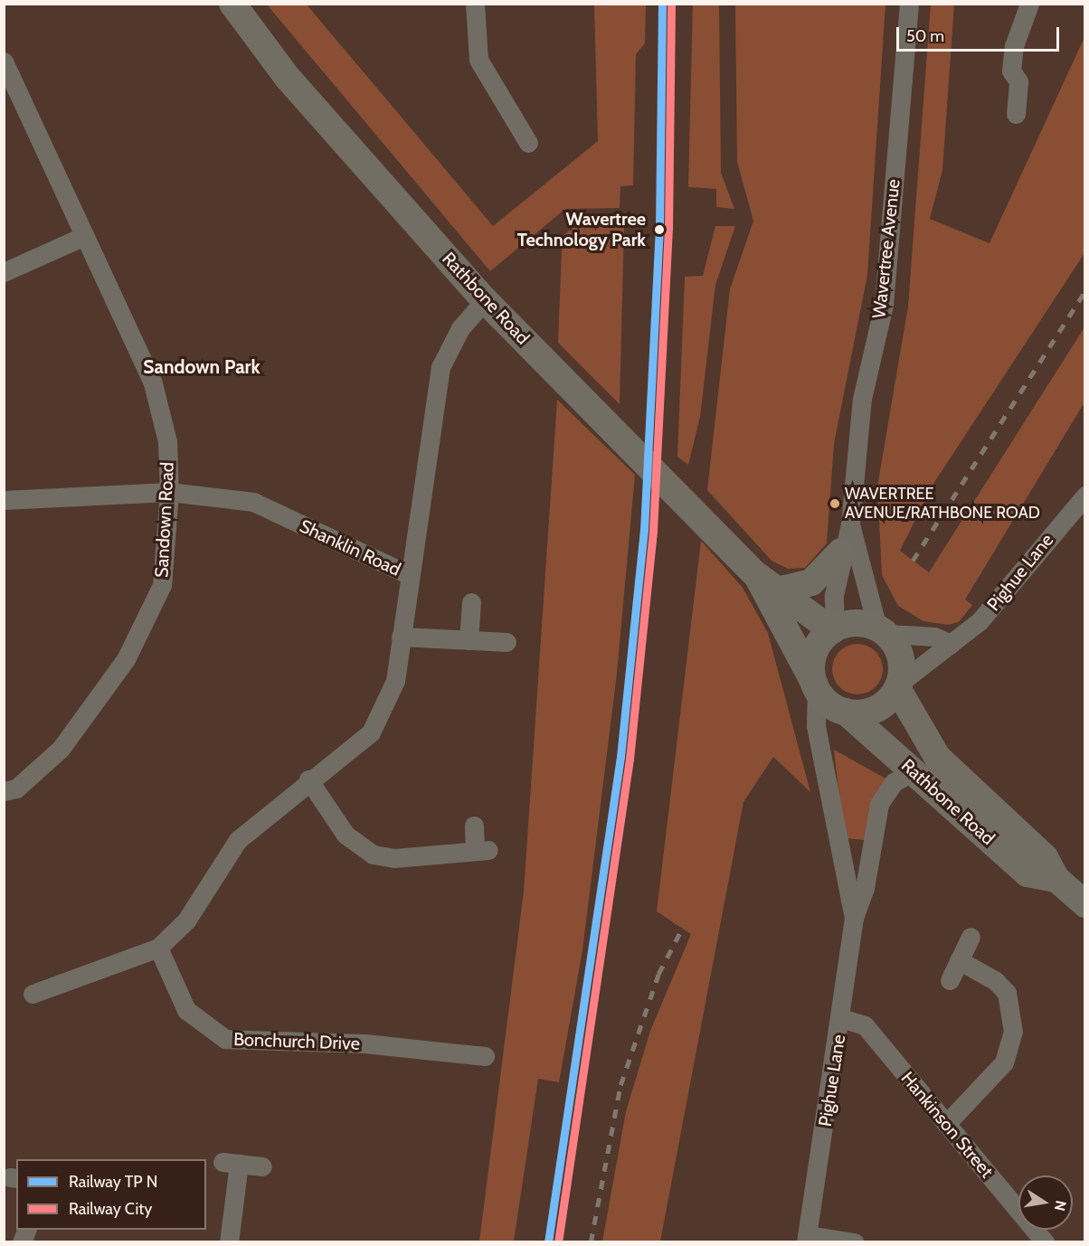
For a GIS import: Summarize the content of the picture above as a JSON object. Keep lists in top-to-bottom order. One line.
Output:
{"streets":{"main road":["Rathbone Road"],"street":["Wavertree Avenue","Sandown Road","Shanklin Road","Pighue Lane","Bonchurch Drive","Hankinson Street"]},"crossings":[["Wavertree Avenue","Rathbone Road"],["Wavertree Avenue","Pighue Lane"],["Rathbone Road","Shanklin Road"],["Rathbone Road","Pighue Lane"],["Sandown Road","Shanklin Road"],["Pighue Lane","Hankinson Street"]],"districts":["Sandown Park"],"places":["Wavertree Technology Park","WAVERTREE AVENUE/RATHBONE ROAD"],"lines":["rail line City"],"legend":["Railway TP N","Railway City"],"scale_bar":"50 m","north":"right"}
